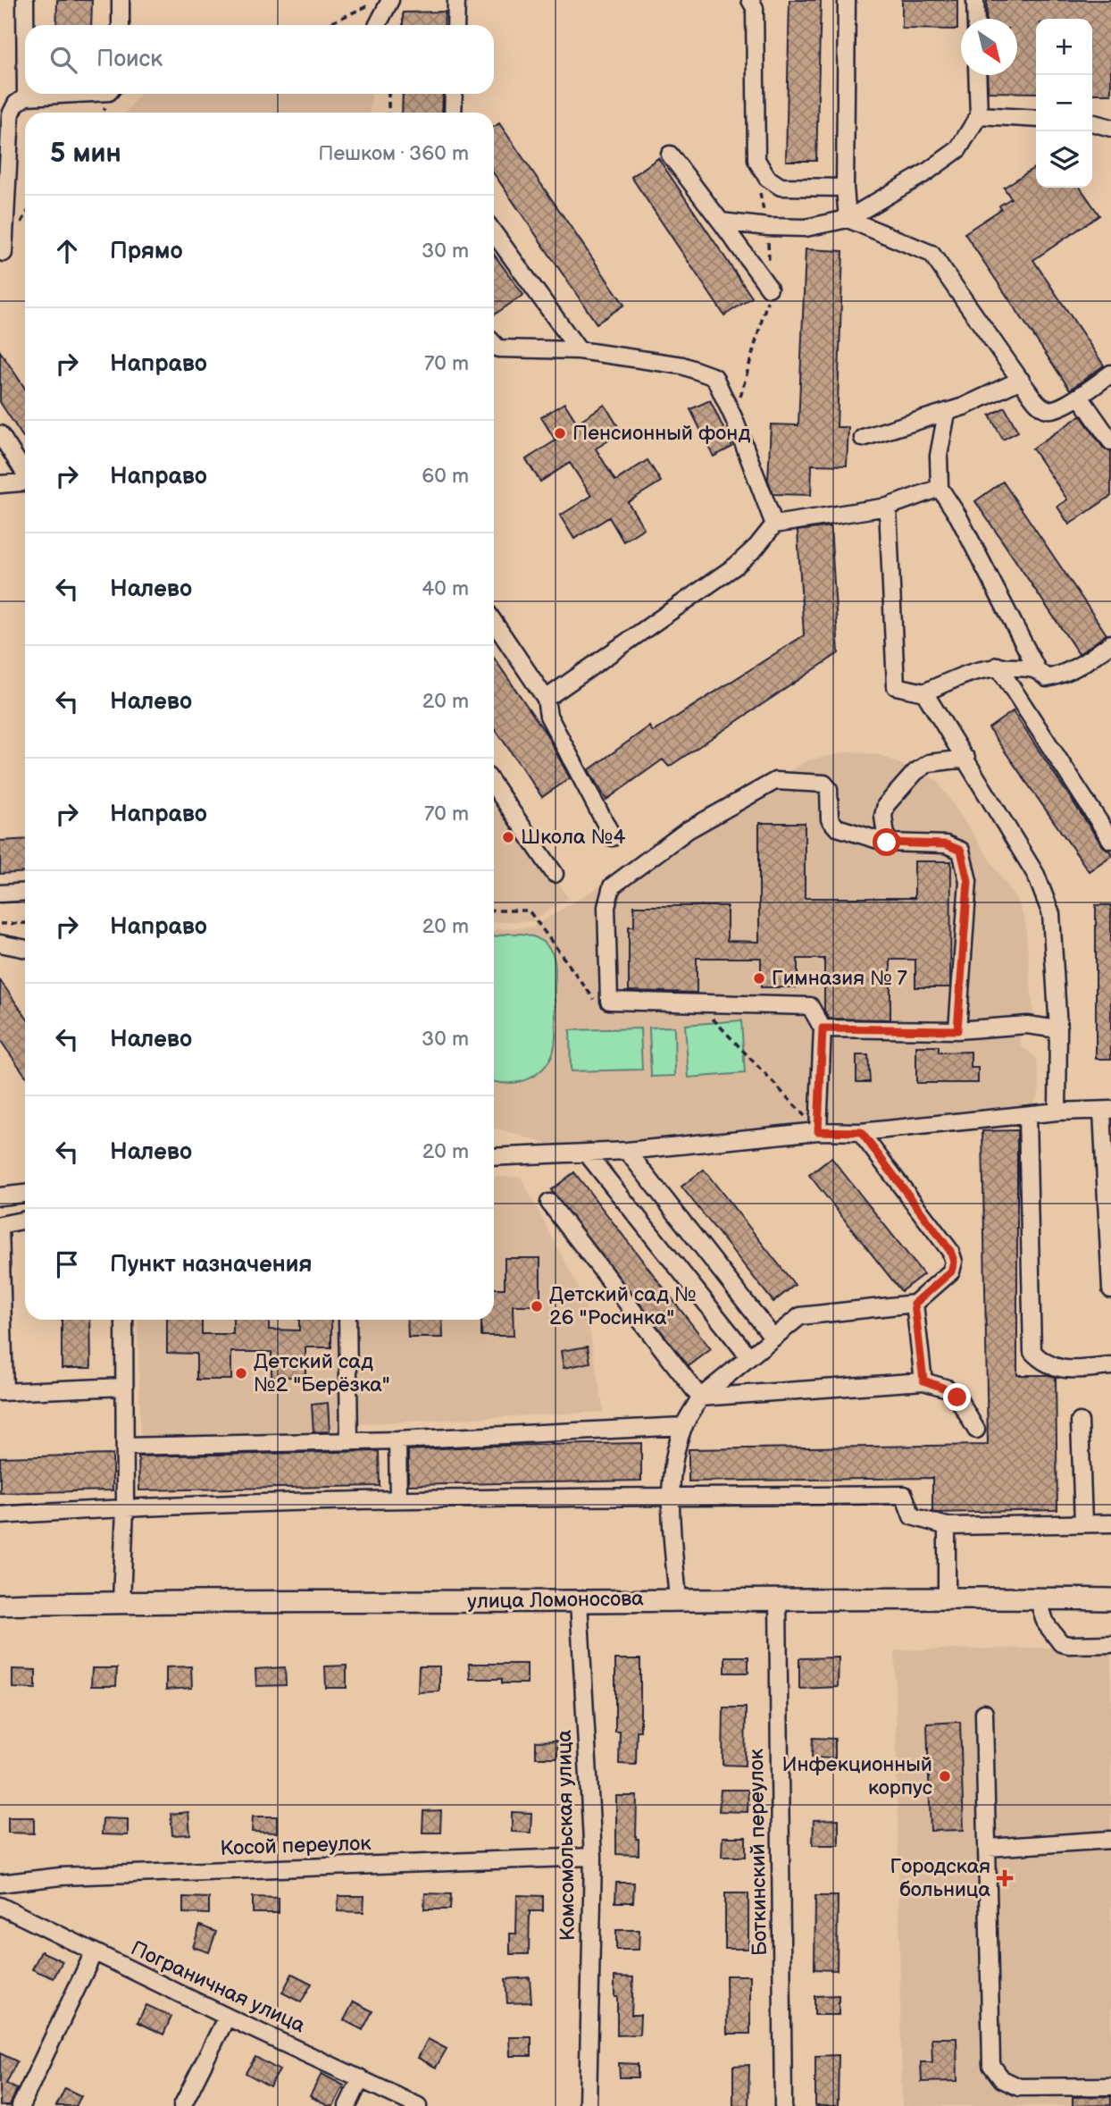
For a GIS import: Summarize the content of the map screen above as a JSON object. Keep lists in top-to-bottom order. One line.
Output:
{"streets":{"main road":["улица Ломоносова"],"street":["Комсомольская улица","Косой переулок","Боткинский переулок","Пограничная улица"]},"crossings":[["улица Ломоносова","Комсомольская улица"],["улица Ломоносова","Боткинский переулок"],["Комсомольская улица","Косой переулок"]],"places":{"other":["Пенсионный фонд","Школа №4","Гимназия № 7","Детский сад № 26 \"Росинка\"","Детский сад №2 \"Берёзка\"","Инфекционный корпус"],"health":["Городская больница"]},"north":"bottom right","page":{"map_buttons":["+","−"],"search":"Поиск","heading":["5 мин","Пешком · 360 m"],"list":[["Прямо","30 m"],["Направо","70 m"],["Направо","60 m"],["Налево","40 m"],["Налево","20 m"],["Направо","70 m"],["Направо","20 m"],["Налево","30 m"],["Налево","20 m"],"Пункт назначения"]}}
